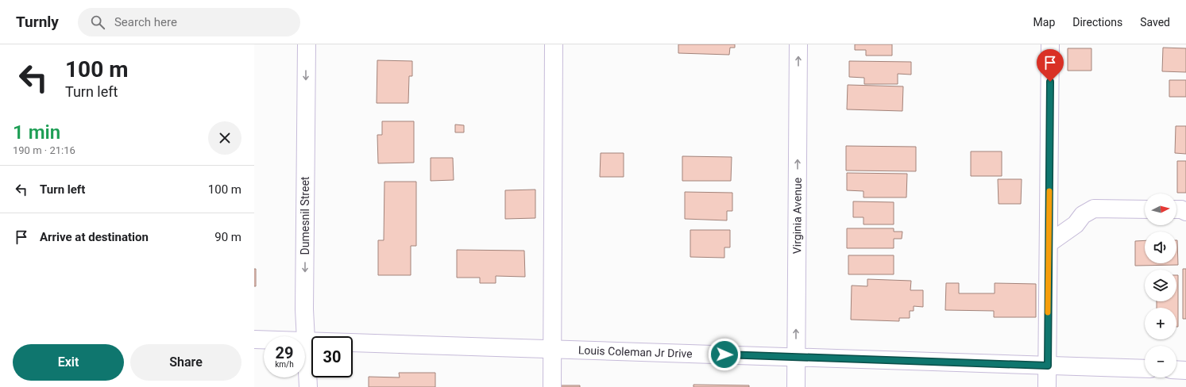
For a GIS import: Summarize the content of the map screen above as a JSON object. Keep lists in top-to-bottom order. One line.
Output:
{"streets":{"street":["Dumesnil Street","Virginia Avenue","Louis Coleman Jr Drive"]},"crossings":[["Dumesnil Street","Louis Coleman Jr Drive"],["Virginia Avenue","Louis Coleman Jr Drive"]],"one_way":["Dumesnil Street","Virginia Avenue"],"north":"right","page":{"header":"Turnly","search":"Search here","nav":["Map","Directions","Saved"],"turn":["100 m","Turn left"],"heading":["1 min","190 m · 21:16"],"list":[{"name":"Turn left","value":"100 m"},{"name":"Arrive at destination","value":"90 m"}],"map_buttons":["+","−"],"speed":"29 km/h","limit":"30","buttons":["Exit","Share"]}}
